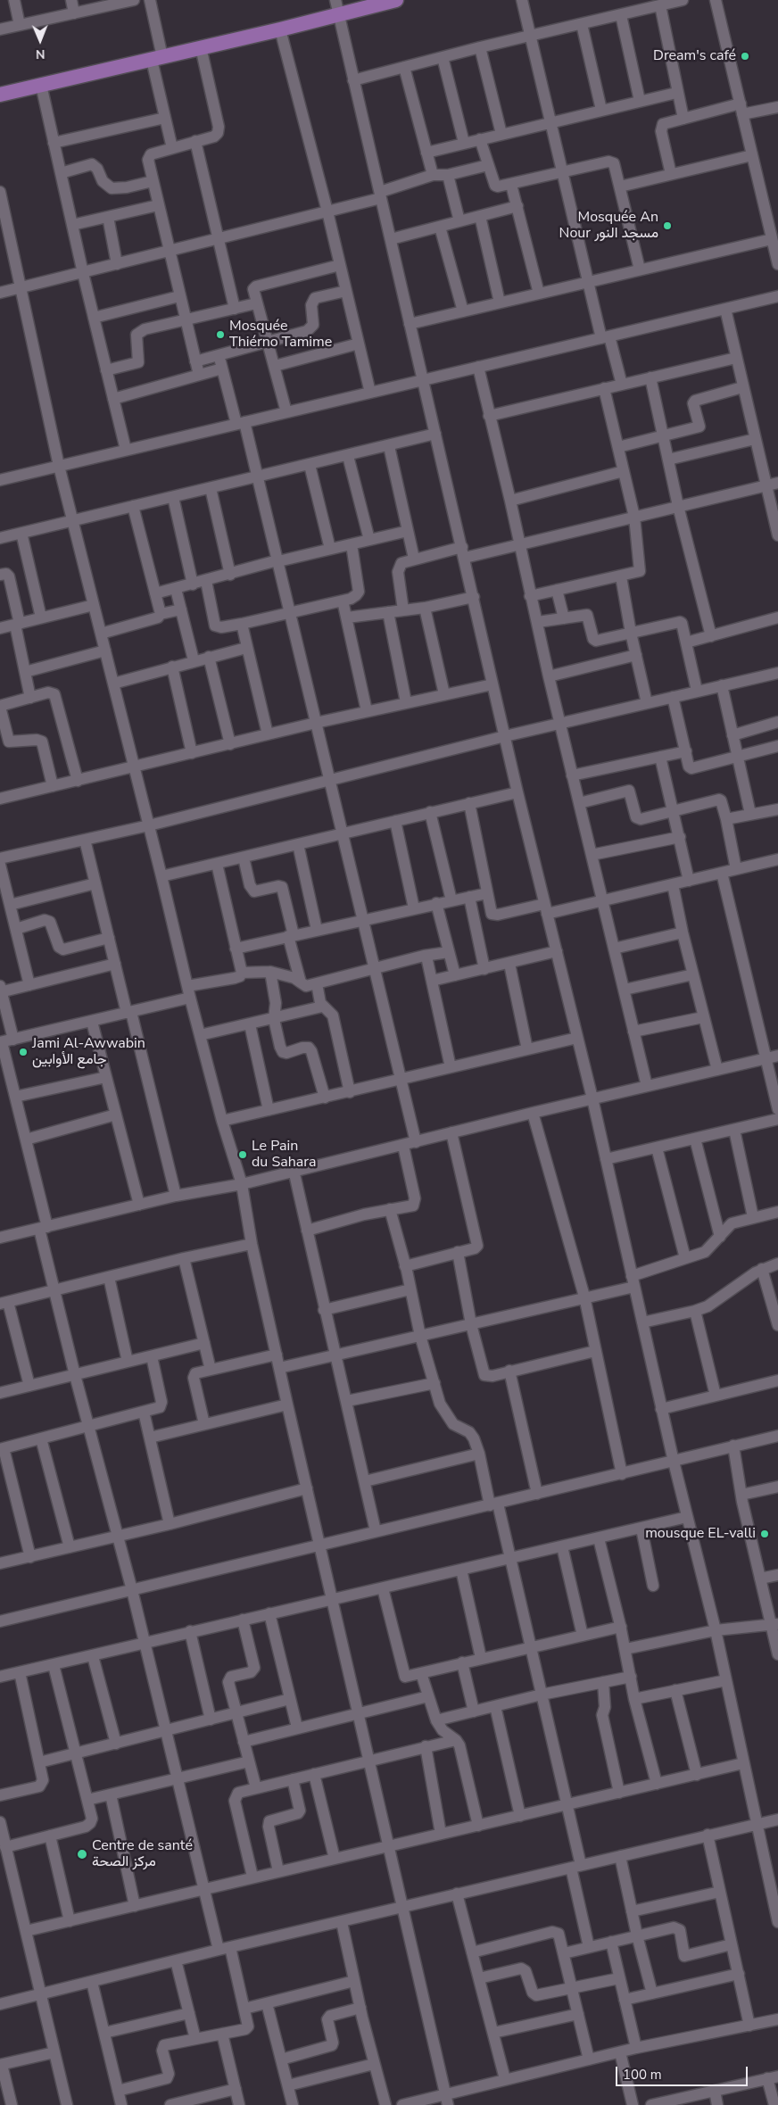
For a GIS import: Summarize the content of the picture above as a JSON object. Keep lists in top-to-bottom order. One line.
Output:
{"places":["Dream's café","Mosquée An Nour مسجد النور","Mosquée Thiérno Tamime","Jami Al-Awwabin جامع الأوابين","Le Pain du Sahara","mousque EL-valli","Centre de santé مركز الصحة"],"scale_bar":"100 m","north":"bottom"}
